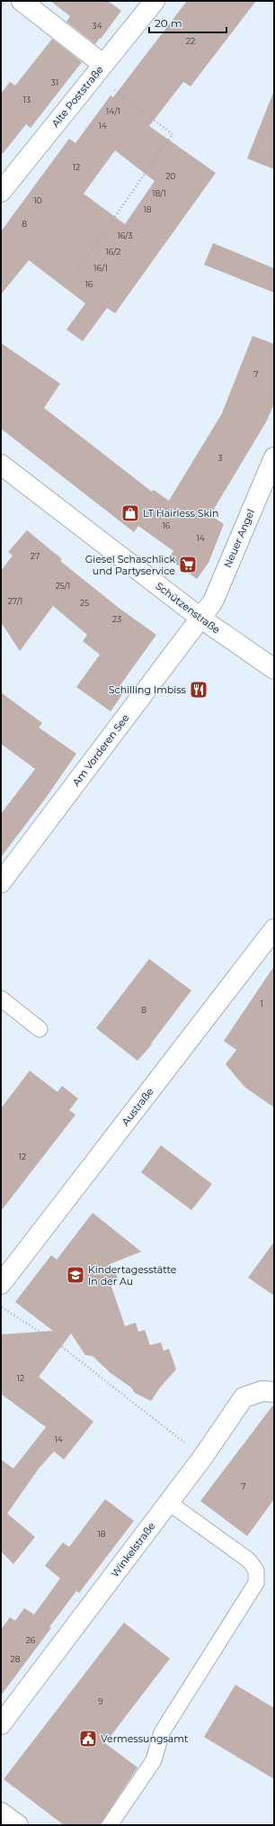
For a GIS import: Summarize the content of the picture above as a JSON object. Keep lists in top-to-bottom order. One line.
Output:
{"streets":{"street":["Alte Poststraße","Neuer Angel","Schützenstraße","Am Vorderen See","Austraße","Winkelstraße"]},"crossings":[["Neuer Angel","Schützenstraße"],["Neuer Angel","Am Vorderen See"],["Schützenstraße","Am Vorderen See"]],"places":{"shop":["LT Hairless Skin"],"supermarket":["Giesel Schaschlick und Partyservice"],"restaurant":["Schilling Imbiss"],"school or university":["Kindertagesstätte In der Au"],"public building":["Vermessungsamt"]},"house_numbers":["34","22","31","13","14/1","14","12","20","18/1","10","18","8","16/3","16/2","16/1","16","7","3","16","14","27","25/1","27/1","25","23","1","8","12","12","14","7","18","26","28","9"],"scale_bar":"20 m"}
